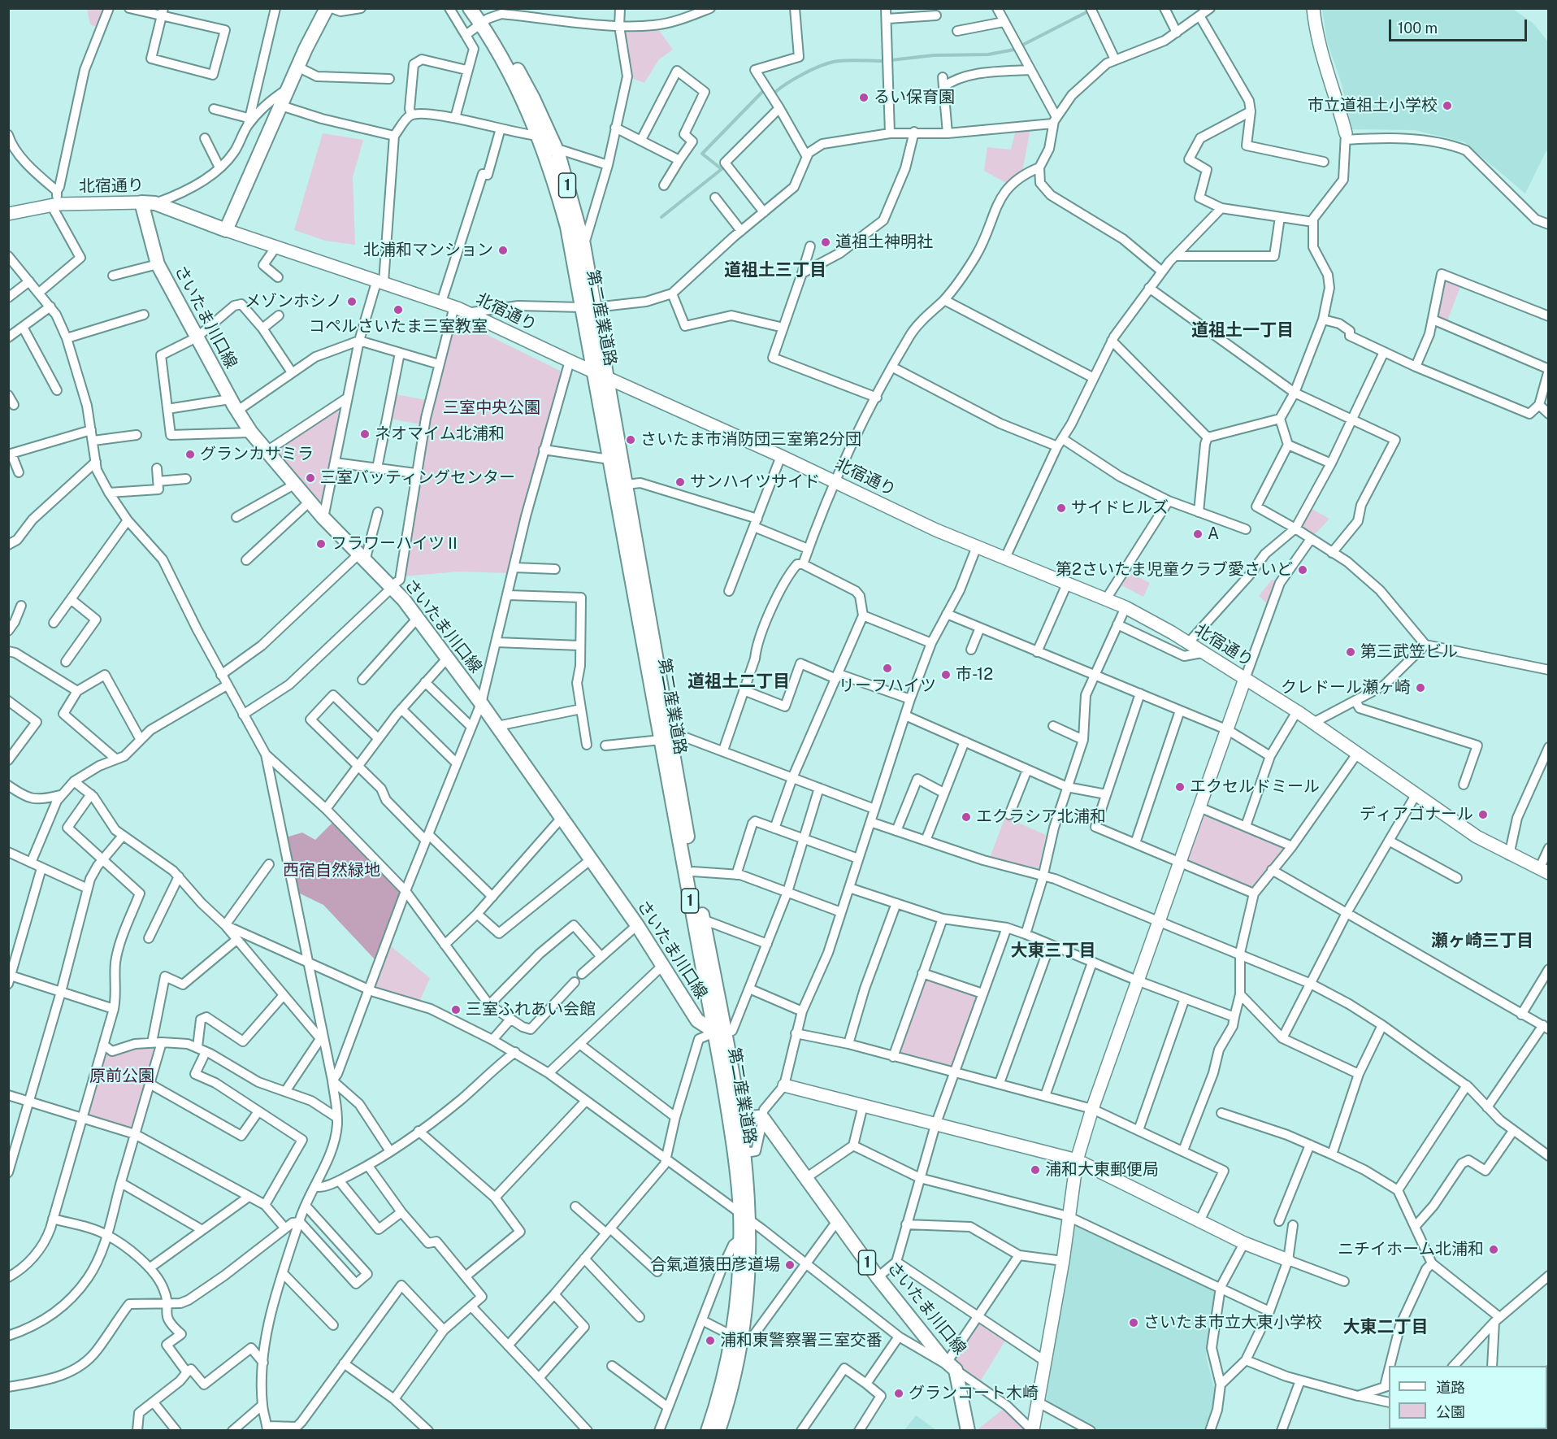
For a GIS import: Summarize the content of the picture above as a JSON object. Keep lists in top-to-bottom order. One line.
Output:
{"streets":{"main road":["1","北宿通り","さいたま川口線","第二産業道路"]},"crossings":[["北宿通り","さいたま川口線"],["北宿通り","第二産業道路"],["さいたま川口線","第二産業道路"]],"districts":["道祖土三丁目","道祖土一丁目","道祖土二丁目","瀬ヶ崎三丁目","大東三丁目","大東二丁目"],"parks":["三室中央公園","西宿自然緑地","原前公園"],"places":["るい保育園","市立道祖土小学校","道祖土神明社","北浦和マンション","メゾンホシノ","コペルさいたま三室教室","ネオマイム北浦和","さいたま市消防団三室第2分団","グランカサミラ","三室バッティングセンター","サンハイツサイド","サイドヒルズ","A","フラワーハイツⅡ","第2さいたま児童クラブ愛さいど","第三武笠ビル","リーフハイツ","市-12","クレドール瀬ヶ崎","エクセルドミール","ディアゴナール","エクラシア北浦和","三室ふれあい会館","浦和大東郵便局","ニチイホーム北浦和","合氣道猿田彦道場","さいたま市立大東小学校","浦和東警察署三室交番","グランコート木崎"],"legend":["道路","公園"],"scale_bar":"100 m"}
